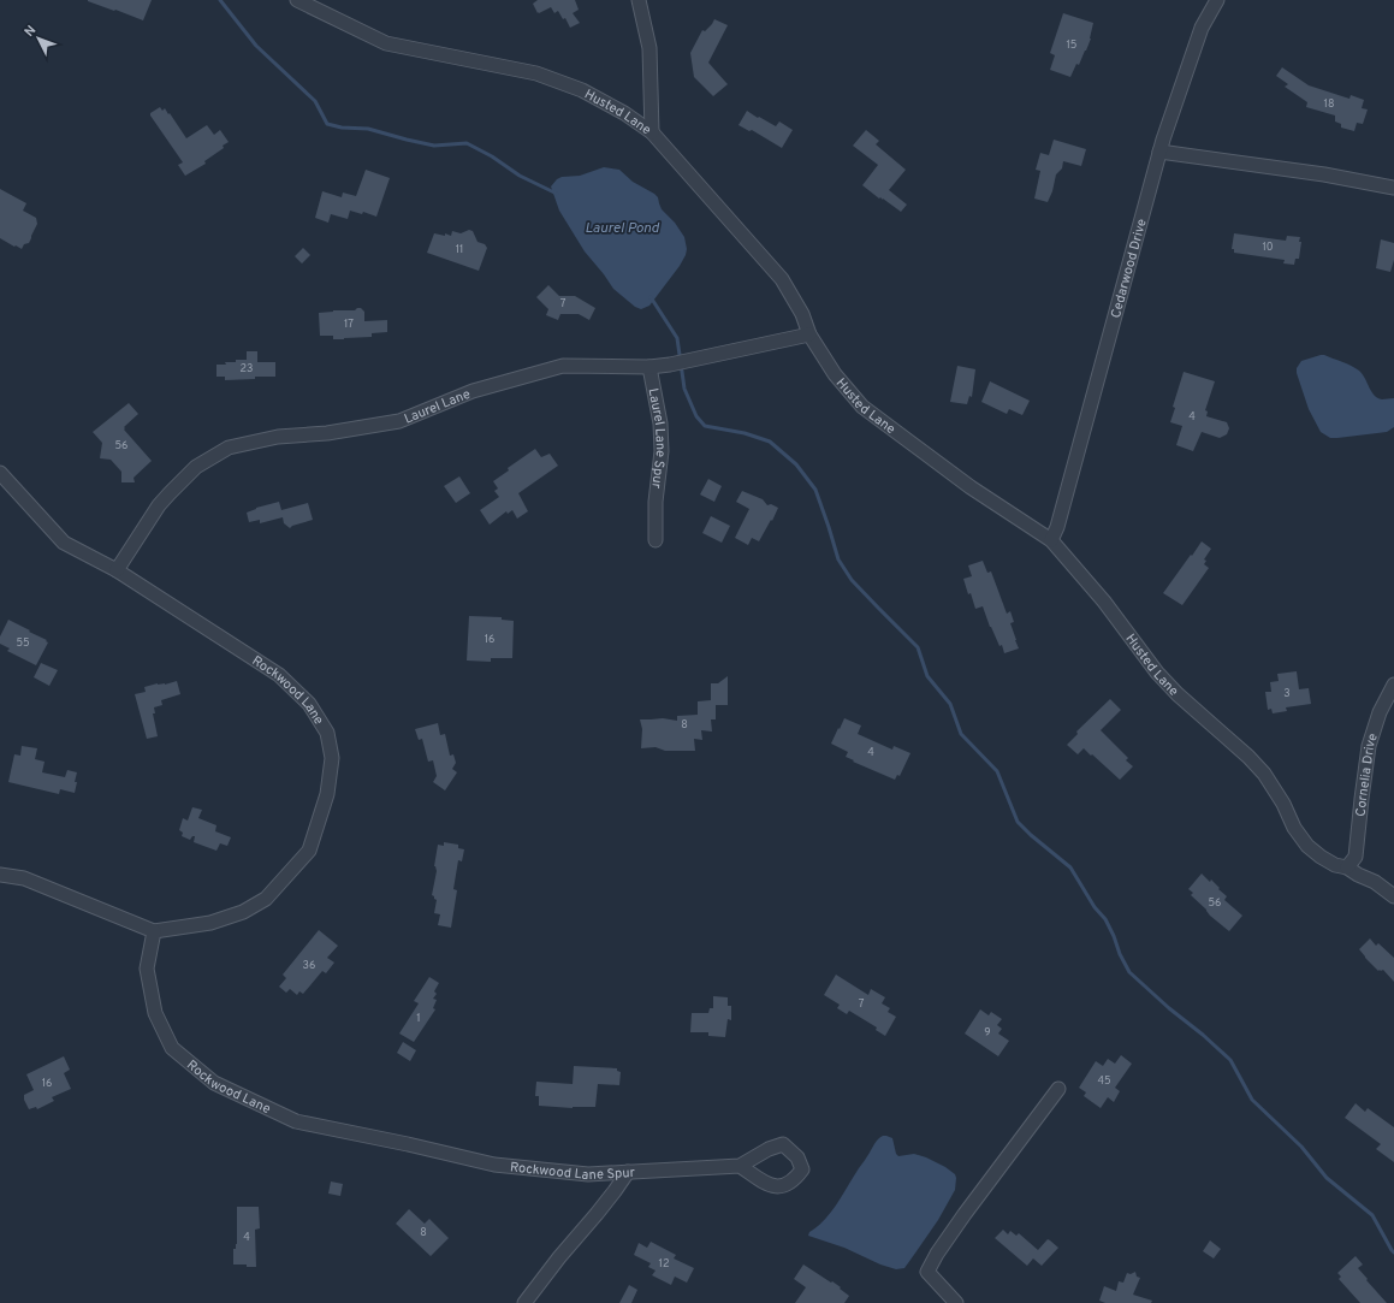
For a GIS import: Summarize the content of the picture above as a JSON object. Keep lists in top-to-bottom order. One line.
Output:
{"streets":{"street":["Husted Lane","Cedarwood Drive","Laurel Lane","Laurel Lane Spur","Rockwood Lane","Cornelia Drive","Rockwood Lane Spur"]},"crossings":[["Husted Lane","Cedarwood Drive"],["Husted Lane","Laurel Lane"],["Husted Lane","Cornelia Drive"],["Laurel Lane","Laurel Lane Spur"],["Laurel Lane","Rockwood Lane"],["Rockwood Lane","Rockwood Lane Spur"]],"water":["Laurel Pond"],"house_numbers":["15","18","10","11","7","17","23","4","56","16","55","3","8","4","56","36","7","1","9","45","16","8","4","12"],"north":"top left"}
